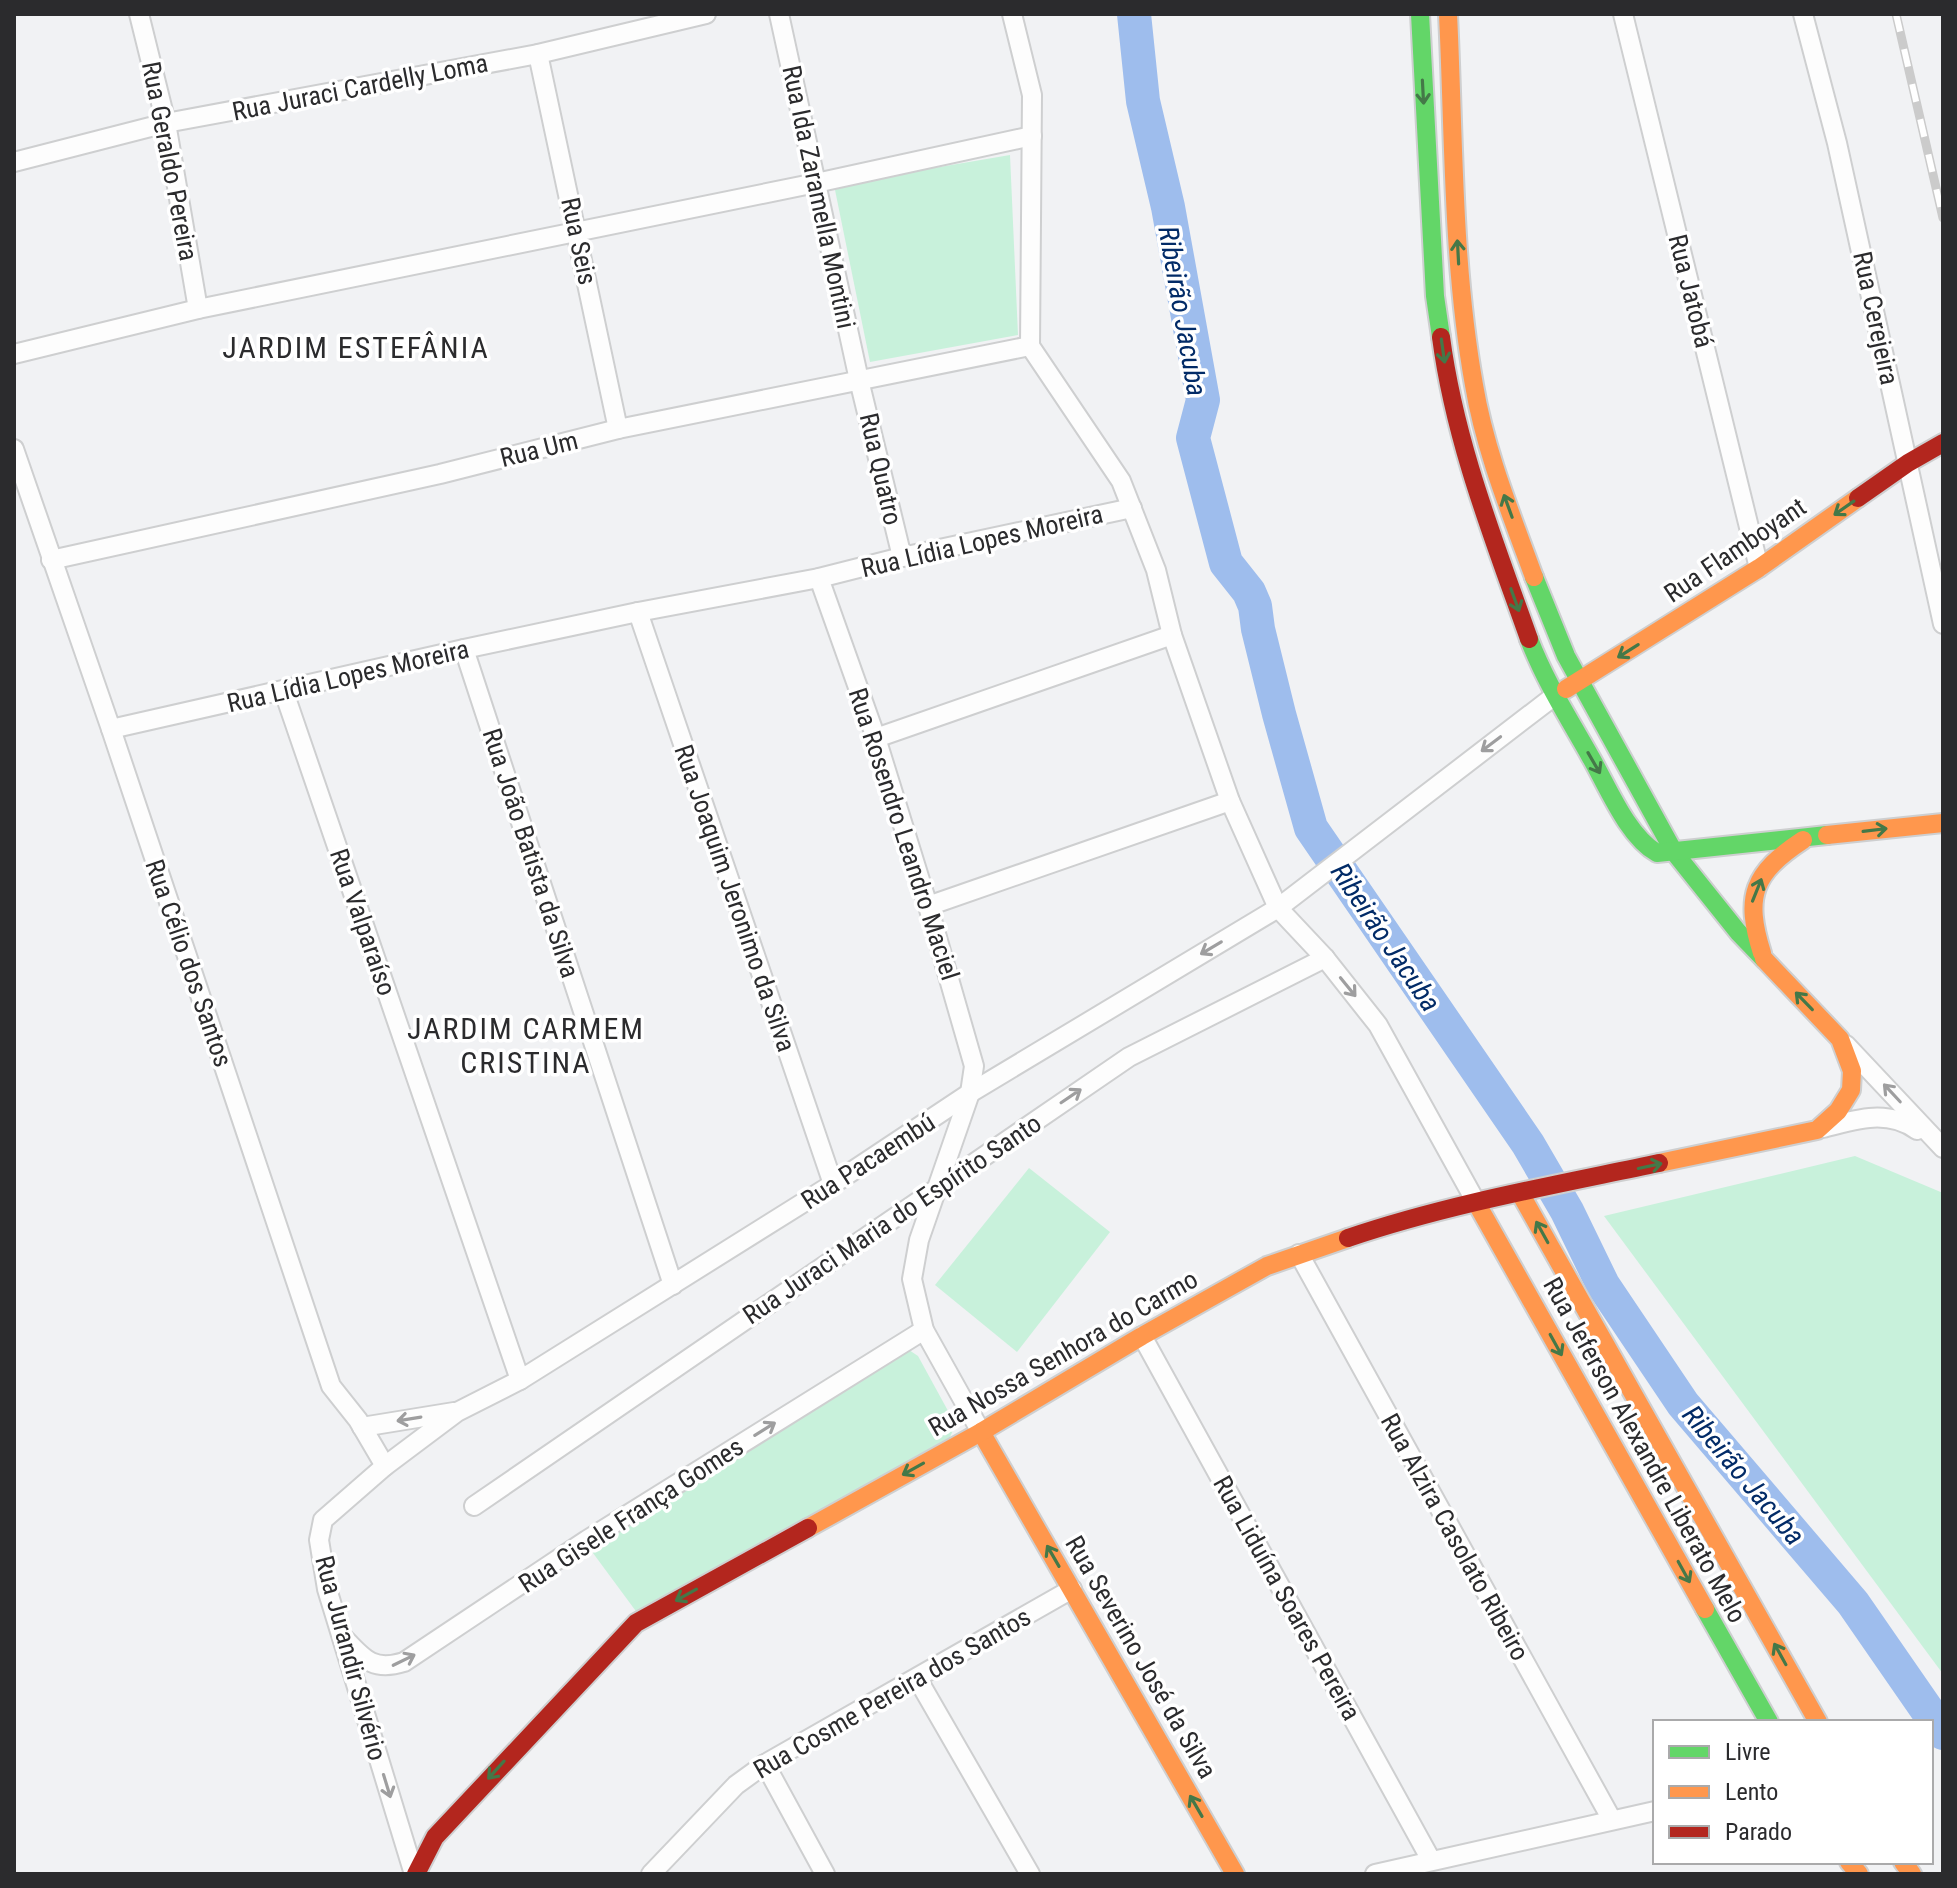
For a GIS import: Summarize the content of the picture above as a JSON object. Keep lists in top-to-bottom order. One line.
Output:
{"streets":{"main road":["Rua Flamboyant","Rua Nossa Senhora do Carmo","Rua Jeferson Alexandre Liberato Melo","Rua Severino José da Silva"],"street":["Rua Juraci Cardelly Loma","Rua Geraldo Pereira","Rua Ida Zaramella Montini","Rua Seis","Rua Jatobá","Rua Cerejeira","Rua Um","Rua Quatro","Rua Lídia Lopes Moreira","Rua Rosendro Leandro Maciel","Rua João Batista da Silva","Rua Joaquim Jeronimo da Silva","Rua Valparaíso","Rua Célio dos Santos","Rua Pacaembú","Rua Juraci Maria do Espírito Santo","Rua Gisele França Gomes","Rua Alzira Casolato Ribeiro","Rua Liduína Soares Pereira","Rua Jurandir Silvério","Rua Cosme Pereira dos Santos"]},"crossings":[["Rua Juraci Cardelly Loma","Rua Geraldo Pereira"],["Rua Juraci Cardelly Loma","Rua Seis"],["Rua Ida Zaramella Montini","Rua Um"],["Rua Ida Zaramella Montini","Rua Quatro"],["Rua Seis","Rua Um"],["Rua Jatobá","Rua Flamboyant"],["Rua Cerejeira","Rua Flamboyant"],["Rua Um","Rua Quatro"],["Rua Um","Rua Célio dos Santos"],["Rua Quatro","Rua Lídia Lopes Moreira"],["Rua Lídia Lopes Moreira","Rua Rosendro Leandro Maciel"],["Rua Lídia Lopes Moreira","Rua João Batista da Silva"],["Rua Lídia Lopes Moreira","Rua Joaquim Jeronimo da Silva"],["Rua Lídia Lopes Moreira","Rua Valparaíso"],["Rua Lídia Lopes Moreira","Rua Célio dos Santos"],["Rua Lídia Lopes Moreira","Rua Pacaembú"],["Rua Lídia Lopes Moreira","Rua Juraci Maria do Espírito Santo"],["Rua Lídia Lopes Moreira","Rua Nossa Senhora do Carmo"],["Rua Lídia Lopes Moreira","Rua Jeferson Alexandre Liberato Melo"],["Rua Flamboyant","Rua Pacaembú"],["Rua Rosendro Leandro Maciel","Rua Pacaembú"],["Rua Rosendro Leandro Maciel","Rua Severino José da Silva"],["Rua João Batista da Silva","Rua Pacaembú"],["Rua Joaquim Jeronimo da Silva","Rua Pacaembú"],["Rua Valparaíso","Rua Pacaembú"],["Rua Célio dos Santos","Rua Pacaembú"],["Rua Célio dos Santos","Rua Jurandir Silvério"],["Rua Pacaembú","Rua Severino José da Silva"],["Rua Pacaembú","Rua Jurandir Silvério"],["Rua Juraci Maria do Espírito Santo","Rua Severino José da Silva"],["Rua Nossa Senhora do Carmo","Rua Jeferson Alexandre Liberato Melo"],["Rua Nossa Senhora do Carmo","Rua Alzira Casolato Ribeiro"],["Rua Nossa Senhora do Carmo","Rua Liduína Soares Pereira"],["Rua Nossa Senhora do Carmo","Rua Severino José da Silva"],["Rua Nossa Senhora do Carmo","Rua Jurandir Silvério"],["Rua Gisele França Gomes","Rua Severino José da Silva"],["Rua Gisele França Gomes","Rua Jurandir Silvério"],["Rua Severino José da Silva","Rua Cosme Pereira dos Santos"]],"one_way":["Rua Flamboyant","Rua Juraci Maria do Espírito Santo","Rua Gisele França Gomes","Rua Severino José da Silva","Rua Jurandir Silvério"],"districts":["JARDIM ESTEFÂNIA","JARDIM CARMEM CRISTINA"],"water":["Ribeirão Jacuba"],"legend":["Livre","Lento","Parado"]}
